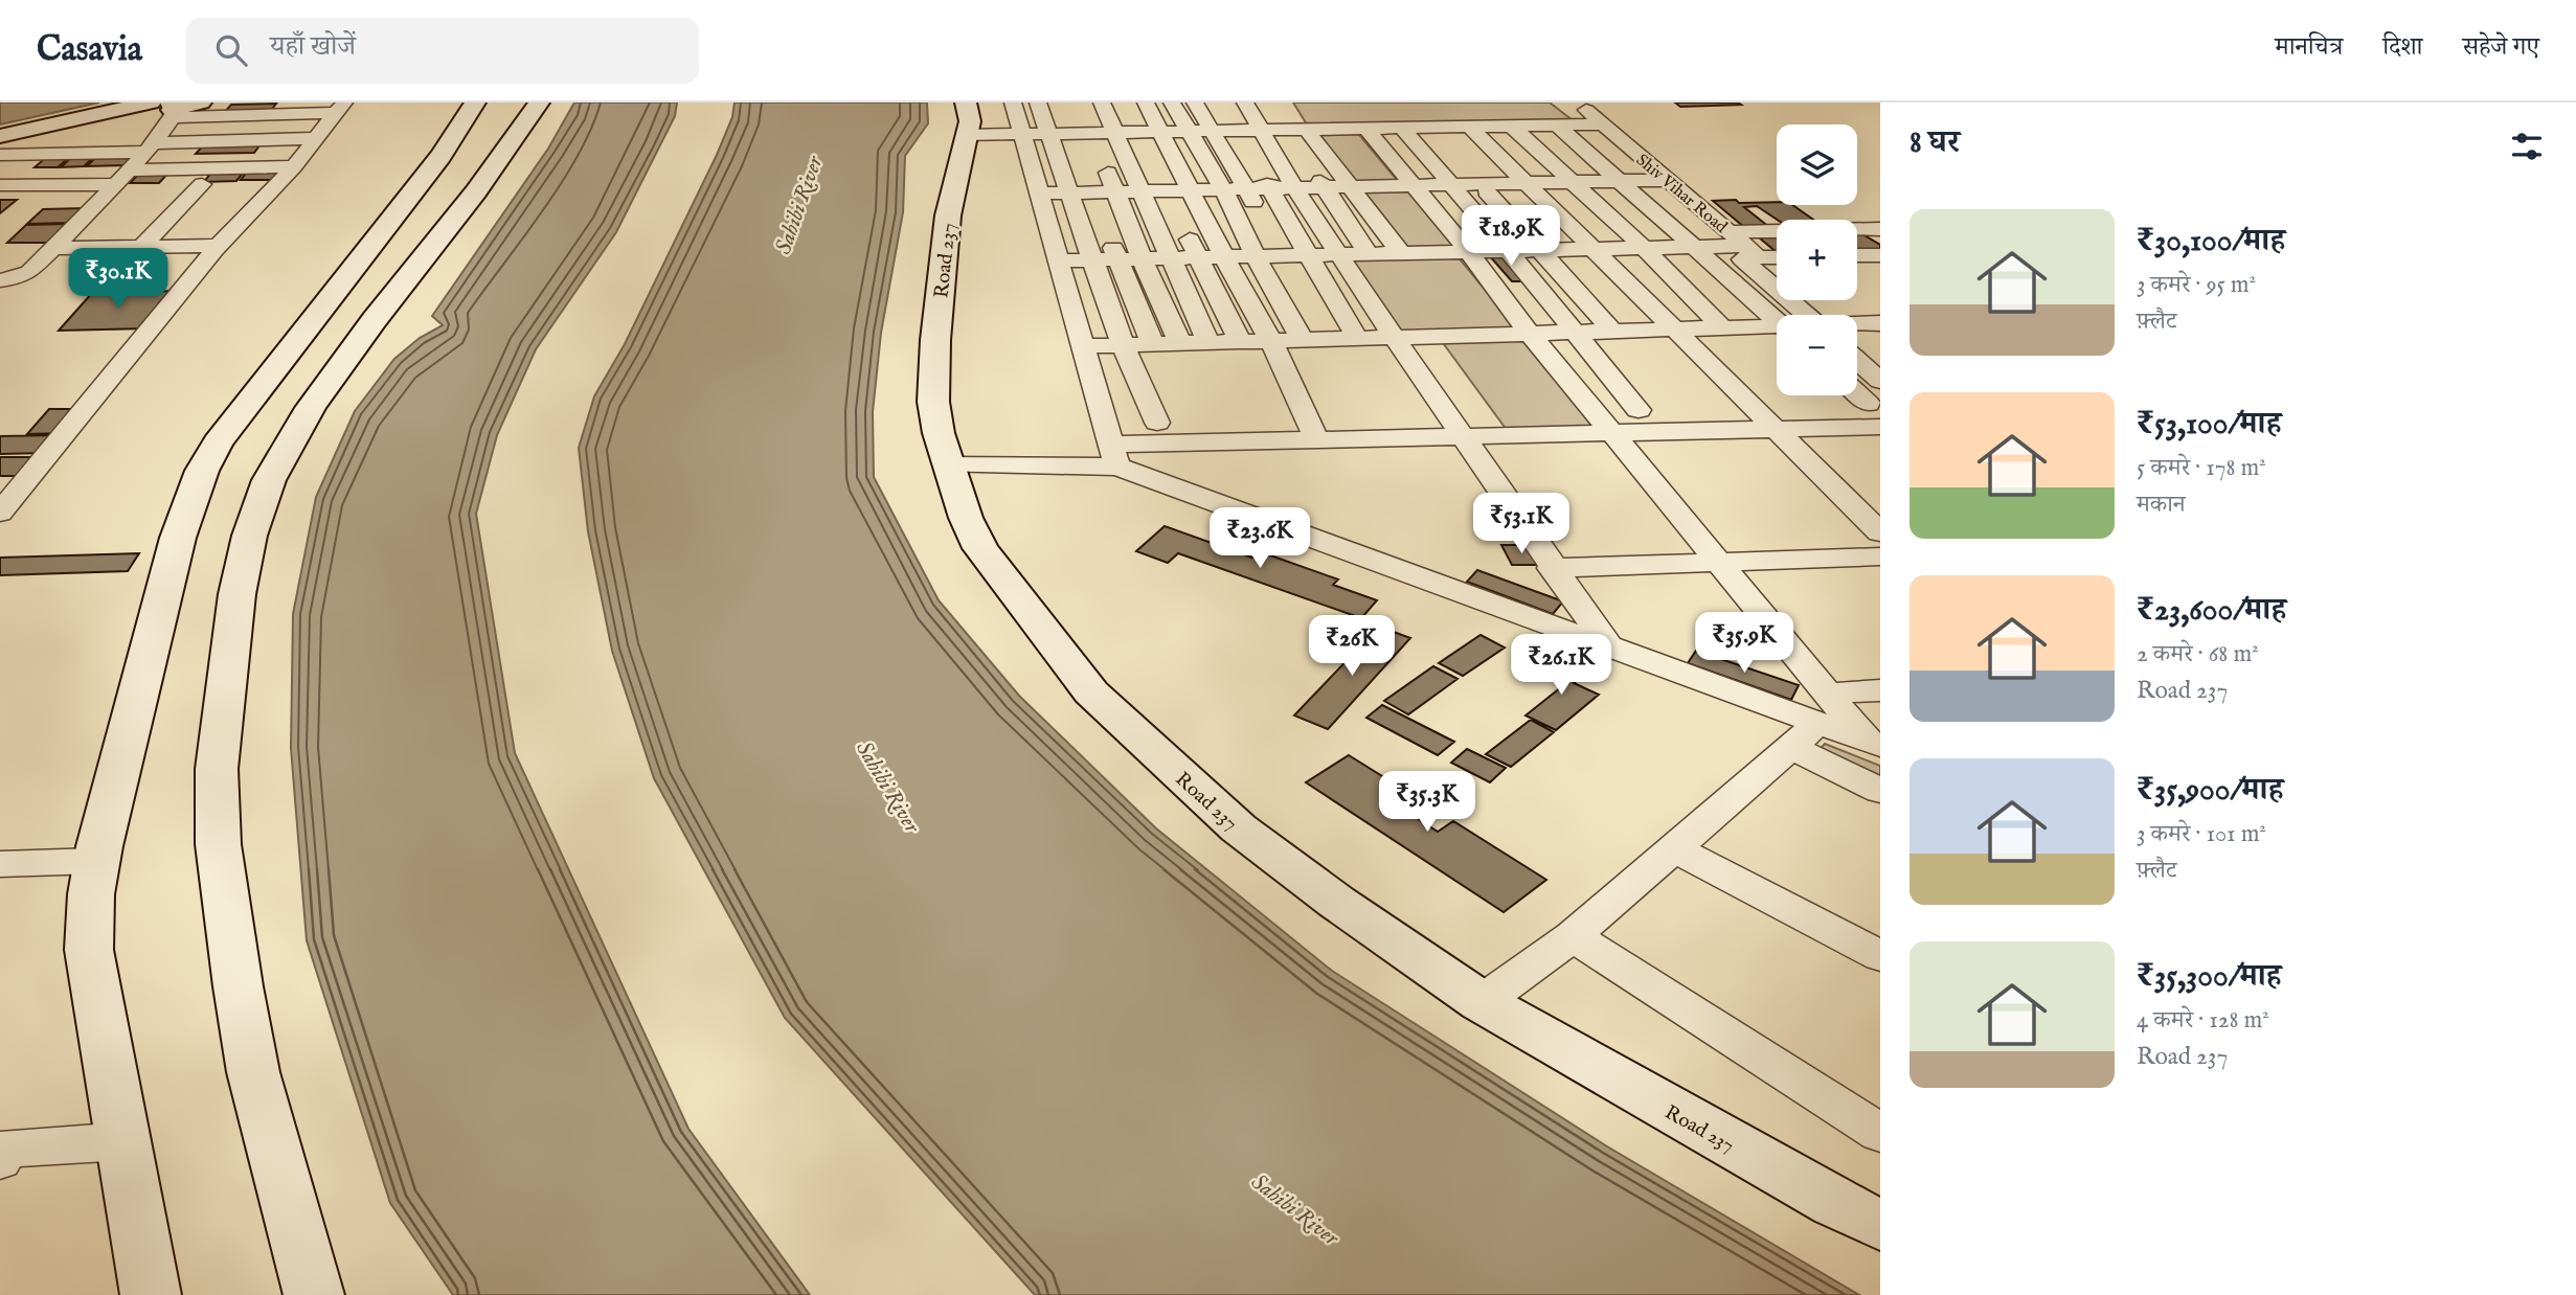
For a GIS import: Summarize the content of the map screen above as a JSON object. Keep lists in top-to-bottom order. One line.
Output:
{"streets":{"street":["Road 237"]},"water":["Sahibi River"],"page":{"header":"Casavia","search":"यहाँ खोजें","nav":["मानचित्र","दिशा","सहेजे गए"],"heading":"8 घर","map_buttons":["+","−"],"list":[{"name":"₹30,100/माह","note":"3 कमरे · 95 m² · फ़्लैट"},{"name":"₹53,100/माह","note":"5 कमरे · 178 m² · मकान"},{"name":"₹23,600/माह","note":"2 कमरे · 68 m² · Road 237"},{"name":"₹35,900/माह","note":"3 कमरे · 101 m² · फ़्लैट"},{"name":"₹35,300/माह","note":"4 कमरे · 128 m² · Road 237"}],"price":["₹18.9K","₹30.1K","₹53.1K","₹23.6K","₹35.9K","₹26K","₹26.1K","₹35.3K"]}}
